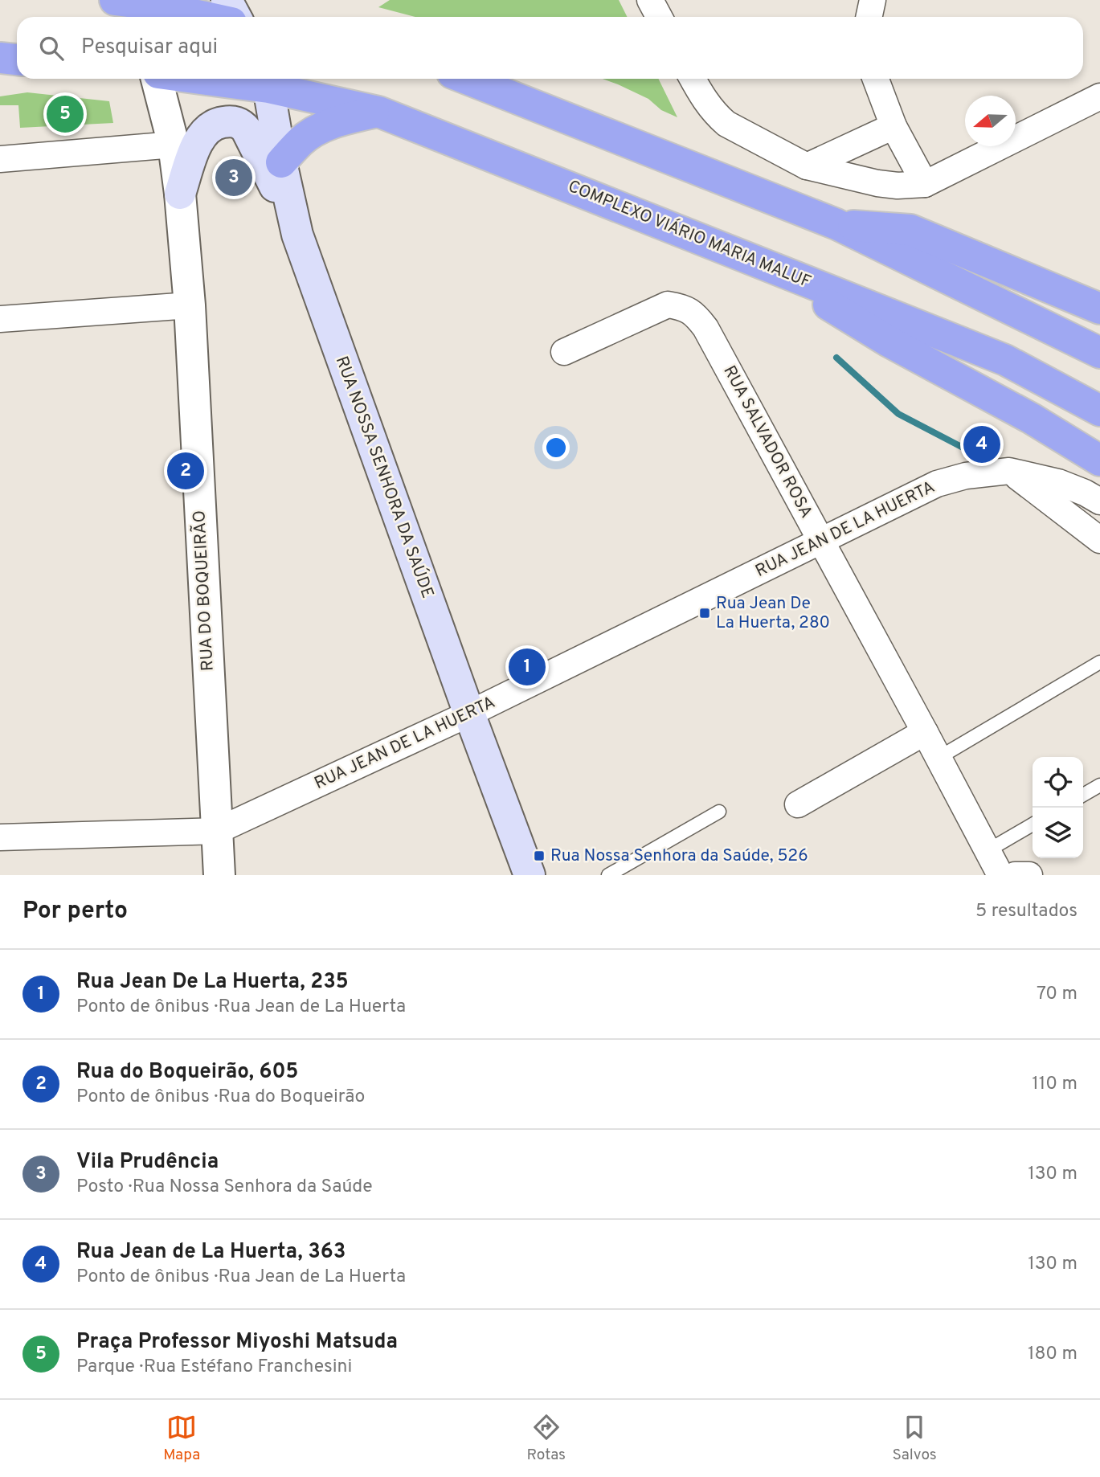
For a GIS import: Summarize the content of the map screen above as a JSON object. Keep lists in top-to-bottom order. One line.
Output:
{"streets":{"highway":["COMPLEXO VIÁRIO MARIA MALUF"],"main road":["RUA NOSSA SENHORA DA SAÚDE"],"street":["RUA SALVADOR ROSA","RUA JEAN DE LA HUERTA","RUA DO BOQUEIRÃO"]},"crossings":[["COMPLEXO VIÁRIO MARIA MALUF","RUA NOSSA SENHORA DA SAÚDE"],["RUA SALVADOR ROSA","RUA JEAN DE LA HUERTA"],["RUA NOSSA SENHORA DA SAÚDE","RUA JEAN DE LA HUERTA"],["RUA JEAN DE LA HUERTA","RUA DO BOQUEIRÃO"]],"places":{"transit":["Rua Jean De La Huerta, 280","Rua Nossa Senhora da Saúde, 526"]},"north":"left","page":{"search":"Pesquisar aqui","pins":["5","3","4","2","1"],"heading":["Por perto","5 resultados"],"list":[{"mark":"1","name":"Rua Jean De La Huerta, 235","note":"Ponto de ônibus · Rua Jean de La Huerta","value":"70 m"},{"mark":"2","name":"Rua do Boqueirão, 605","note":"Ponto de ônibus · Rua do Boqueirão","value":"110 m"},{"mark":"3","name":"Vila Prudência","note":"Posto · Rua Nossa Senhora da Saúde","value":"130 m"},{"mark":"4","name":"Rua Jean de La Huerta, 363","note":"Ponto de ônibus · Rua Jean de La Huerta","value":"130 m"},{"mark":"5","name":"Praça Professor Miyoshi Matsuda","note":"Parque · Rua Estéfano Franchesini","value":"180 m"}],"nav":["Mapa","Rotas","Salvos"]}}
